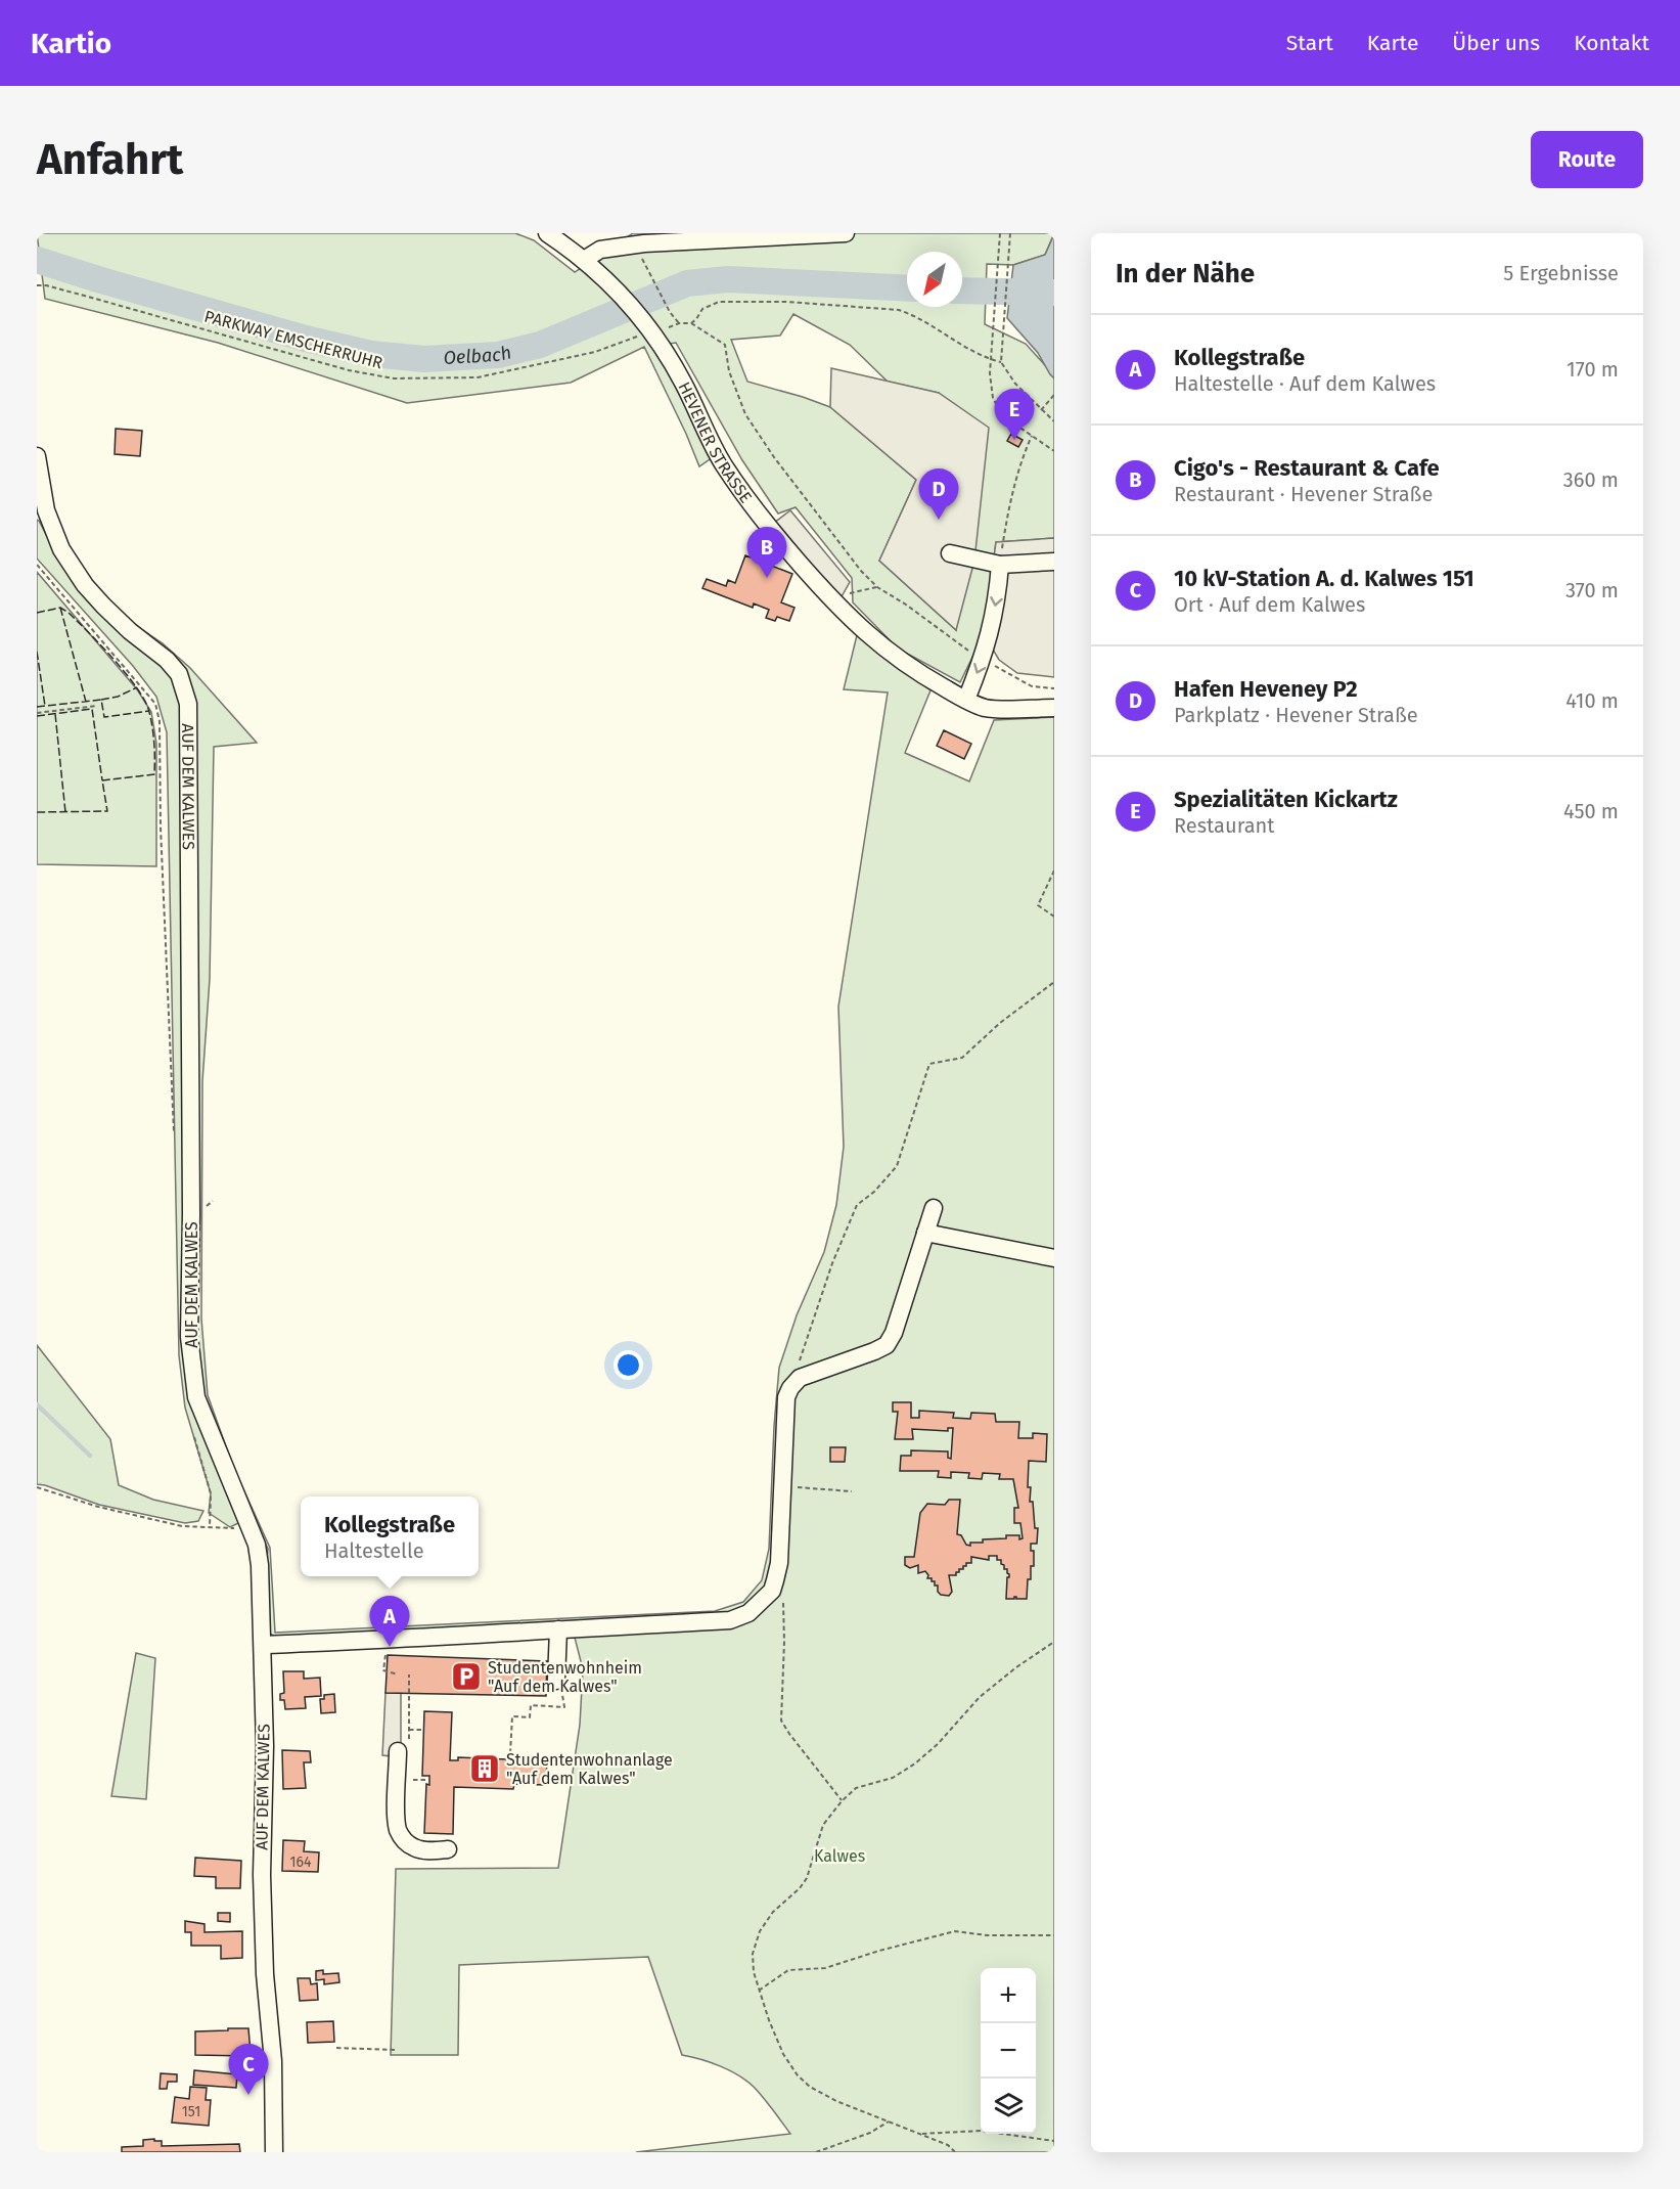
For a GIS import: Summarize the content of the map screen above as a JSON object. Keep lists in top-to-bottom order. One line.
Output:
{"streets":{"street":["HEVENER STRASSE","AUF DEM KALWES"],"path":["PARKWAY EMSCHERRUHR"]},"crossings":[["PARKWAY EMSCHERRUHR","HEVENER STRASSE"]],"water":["Oelbach"],"parks":["Kalwes"],"places":{"parking":["Studentenwohnheim \"Auf dem Kalwes\""],"building":["Studentenwohnanlage \"Auf dem Kalwes\""]},"house_numbers":["164","151"],"north":"bottom left","page":{"header":"Kartio","nav":["Start","Karte","Über uns","Kontakt"],"buttons":"Route","title":"Anfahrt","heading":["In der Nähe","5 Ergebnisse"],"list":[{"mark":"A","name":"Kollegstraße","note":"Haltestelle · Auf dem Kalwes","value":"170 m"},{"mark":"B","name":"Cigo's - Restaurant & Cafe","note":"Restaurant · Hevener Straße","value":"360 m"},{"mark":"C","name":"10 kV-Station A. d. Kalwes 151","note":"Ort · Auf dem Kalwes","value":"370 m"},{"mark":"D","name":"Hafen Heveney P2","note":"Parkplatz · Hevener Straße","value":"410 m"},{"mark":"E","name":"Spezialitäten Kickartz","note":"Restaurant","value":"450 m"}],"pins":["E","D","B","A","C"],"popup":["Kollegstraße","Haltestelle"],"map_buttons":["+","−"]}}
